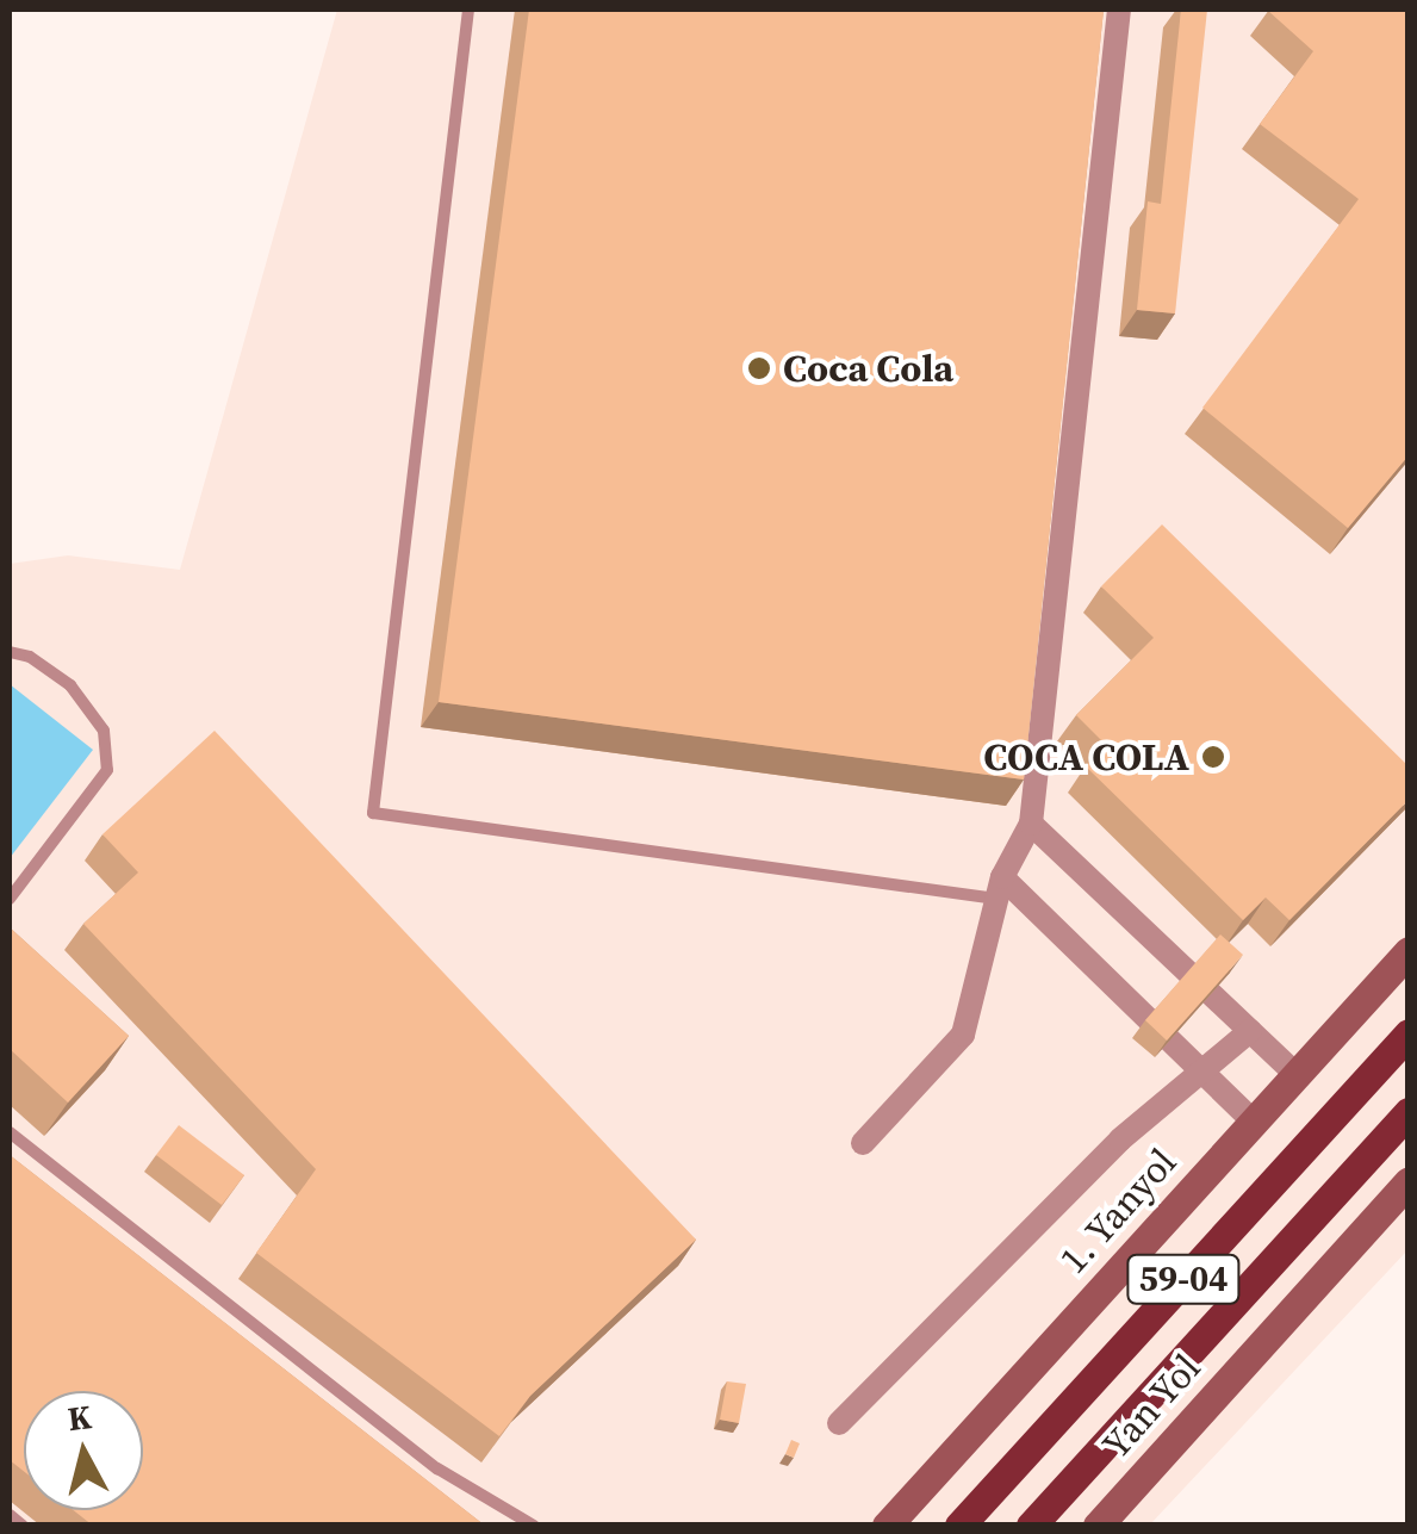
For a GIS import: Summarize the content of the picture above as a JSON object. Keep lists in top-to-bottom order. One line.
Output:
{"streets":{"main road":["1. Yanyol","59-04","Yan Yol"]},"places":["Coca Cola","COCA COLA"],"north":"top"}
